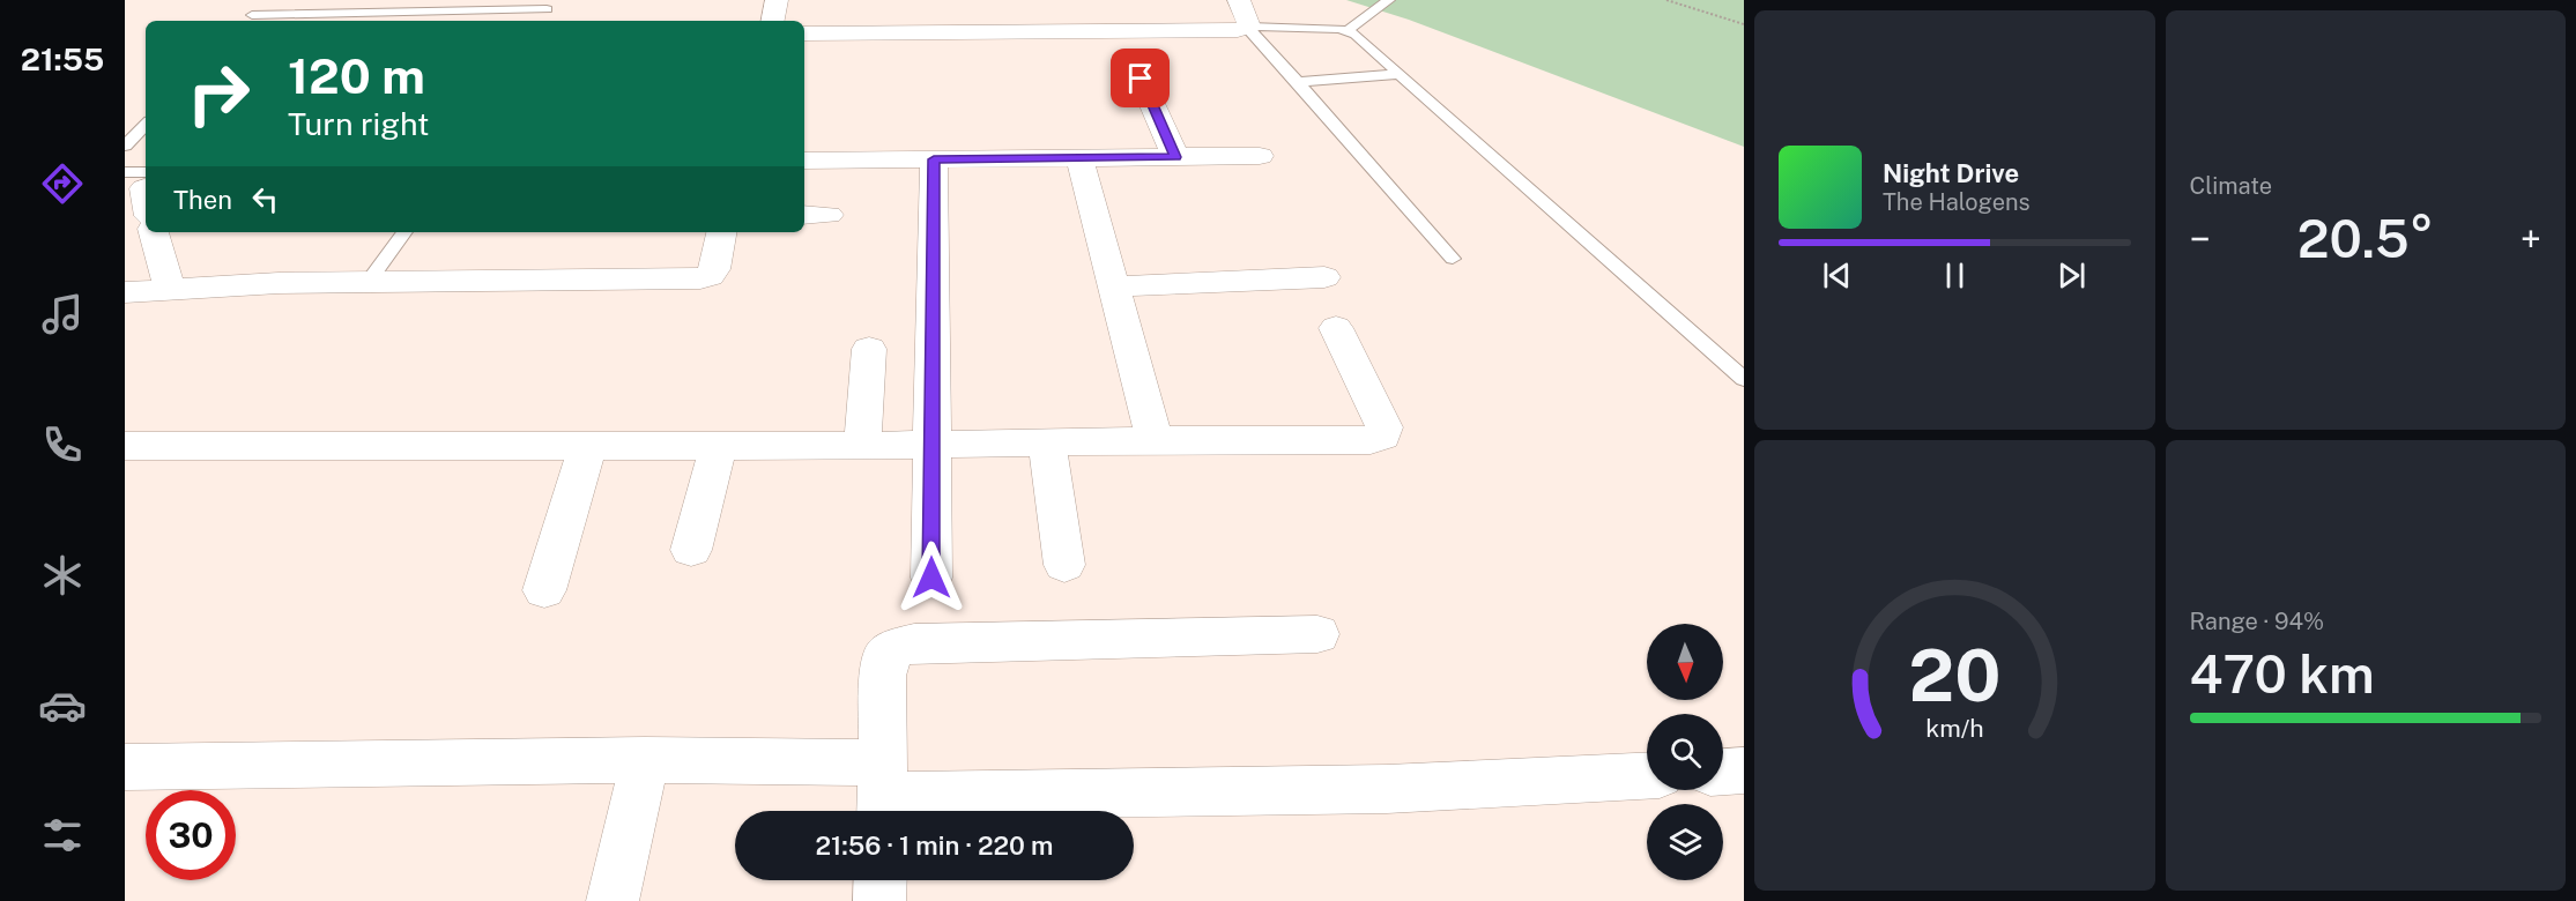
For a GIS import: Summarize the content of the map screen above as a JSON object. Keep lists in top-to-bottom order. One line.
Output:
{"north":"bottom","page":{"tabs":"21:55","tile":["Climate",["Range · 94%","470 km"]],"turn":["120 m","Turn right"],"song":["Night Drive","The Halogens"],"then":"Then","heat":["−","20.5°","+"],"limit":"30","trip":"21:56 · 1 min · 220 m","gauge":["20","km/h"]}}
